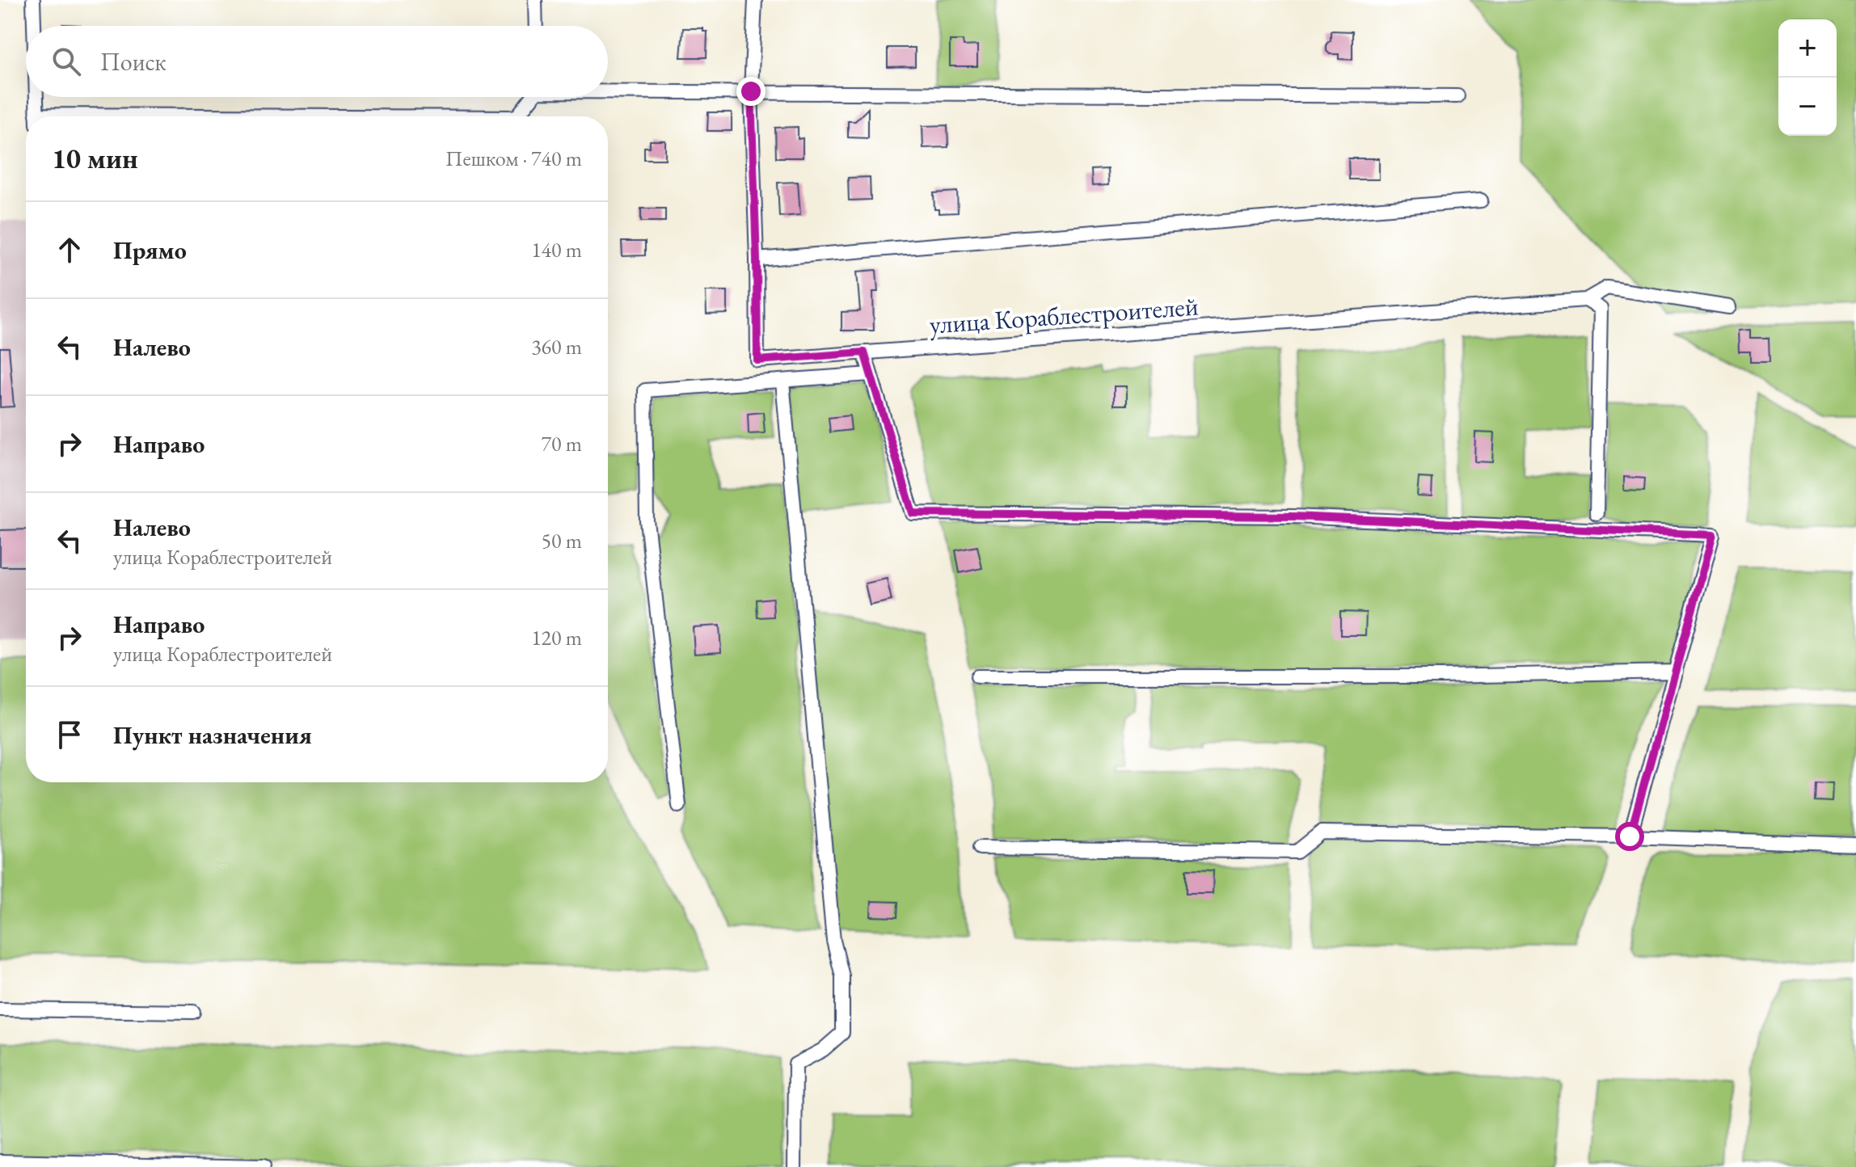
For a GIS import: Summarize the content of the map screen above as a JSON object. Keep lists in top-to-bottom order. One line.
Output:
{"streets":{"street":["улица Кораблестроителей"]},"page":{"map_buttons":["+","−"],"search":"Поиск","heading":["10 мин","Пешком · 740 m"],"list":[["Прямо","140 m"],["Налево","360 m"],["Направо","70 m"],["Налево","улица Кораблестроителей","50 m"],["Направо","улица Кораблестроителей","120 m"],"Пункт назначения"]}}
